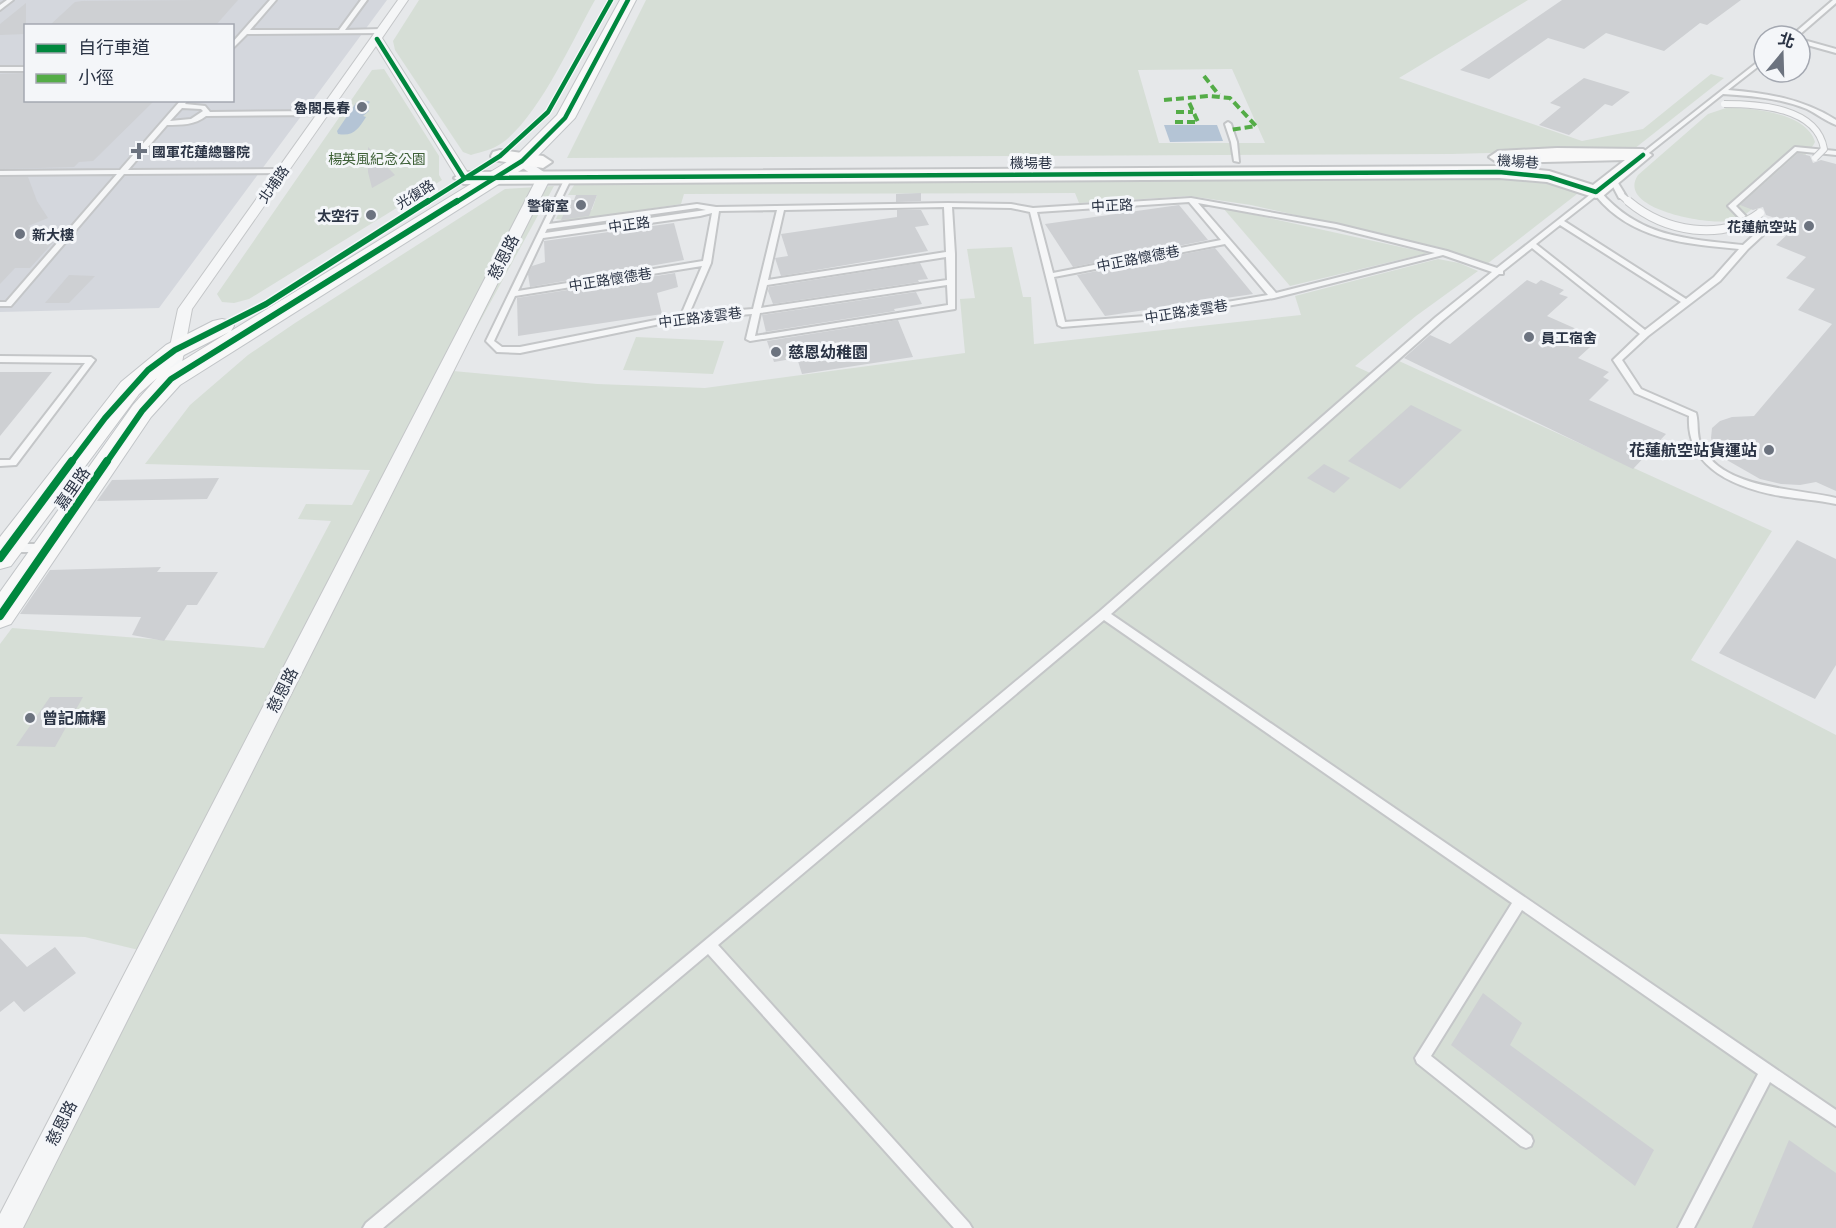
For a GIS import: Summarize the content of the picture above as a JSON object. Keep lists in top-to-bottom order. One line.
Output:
{"streets":{"main road":["光復路","嘉里路"],"street":["機場巷","北埔路","慈恩路"],"lane":["中正路","中正路懷德巷","中正路凌雲巷"]},"crossings":[["機場巷","光復路"],["機場巷","慈恩路"],["北埔路","光復路"],["北埔路","嘉里路"],["光復路","嘉里路"],["中正路","中正路凌雲巷"],["中正路懷德巷","中正路凌雲巷"]],"parks":["楊英風紀念公園"],"places":{"other":["魯閣長春","警衛室","太空行","花蓮航空站","新大樓","員工宿舍","慈恩幼稚園","花蓮航空站貨運站","曾記麻糬"],"health":["國軍花蓮總醫院"]},"legend":["自行車道","小徑"],"north":"top"}
